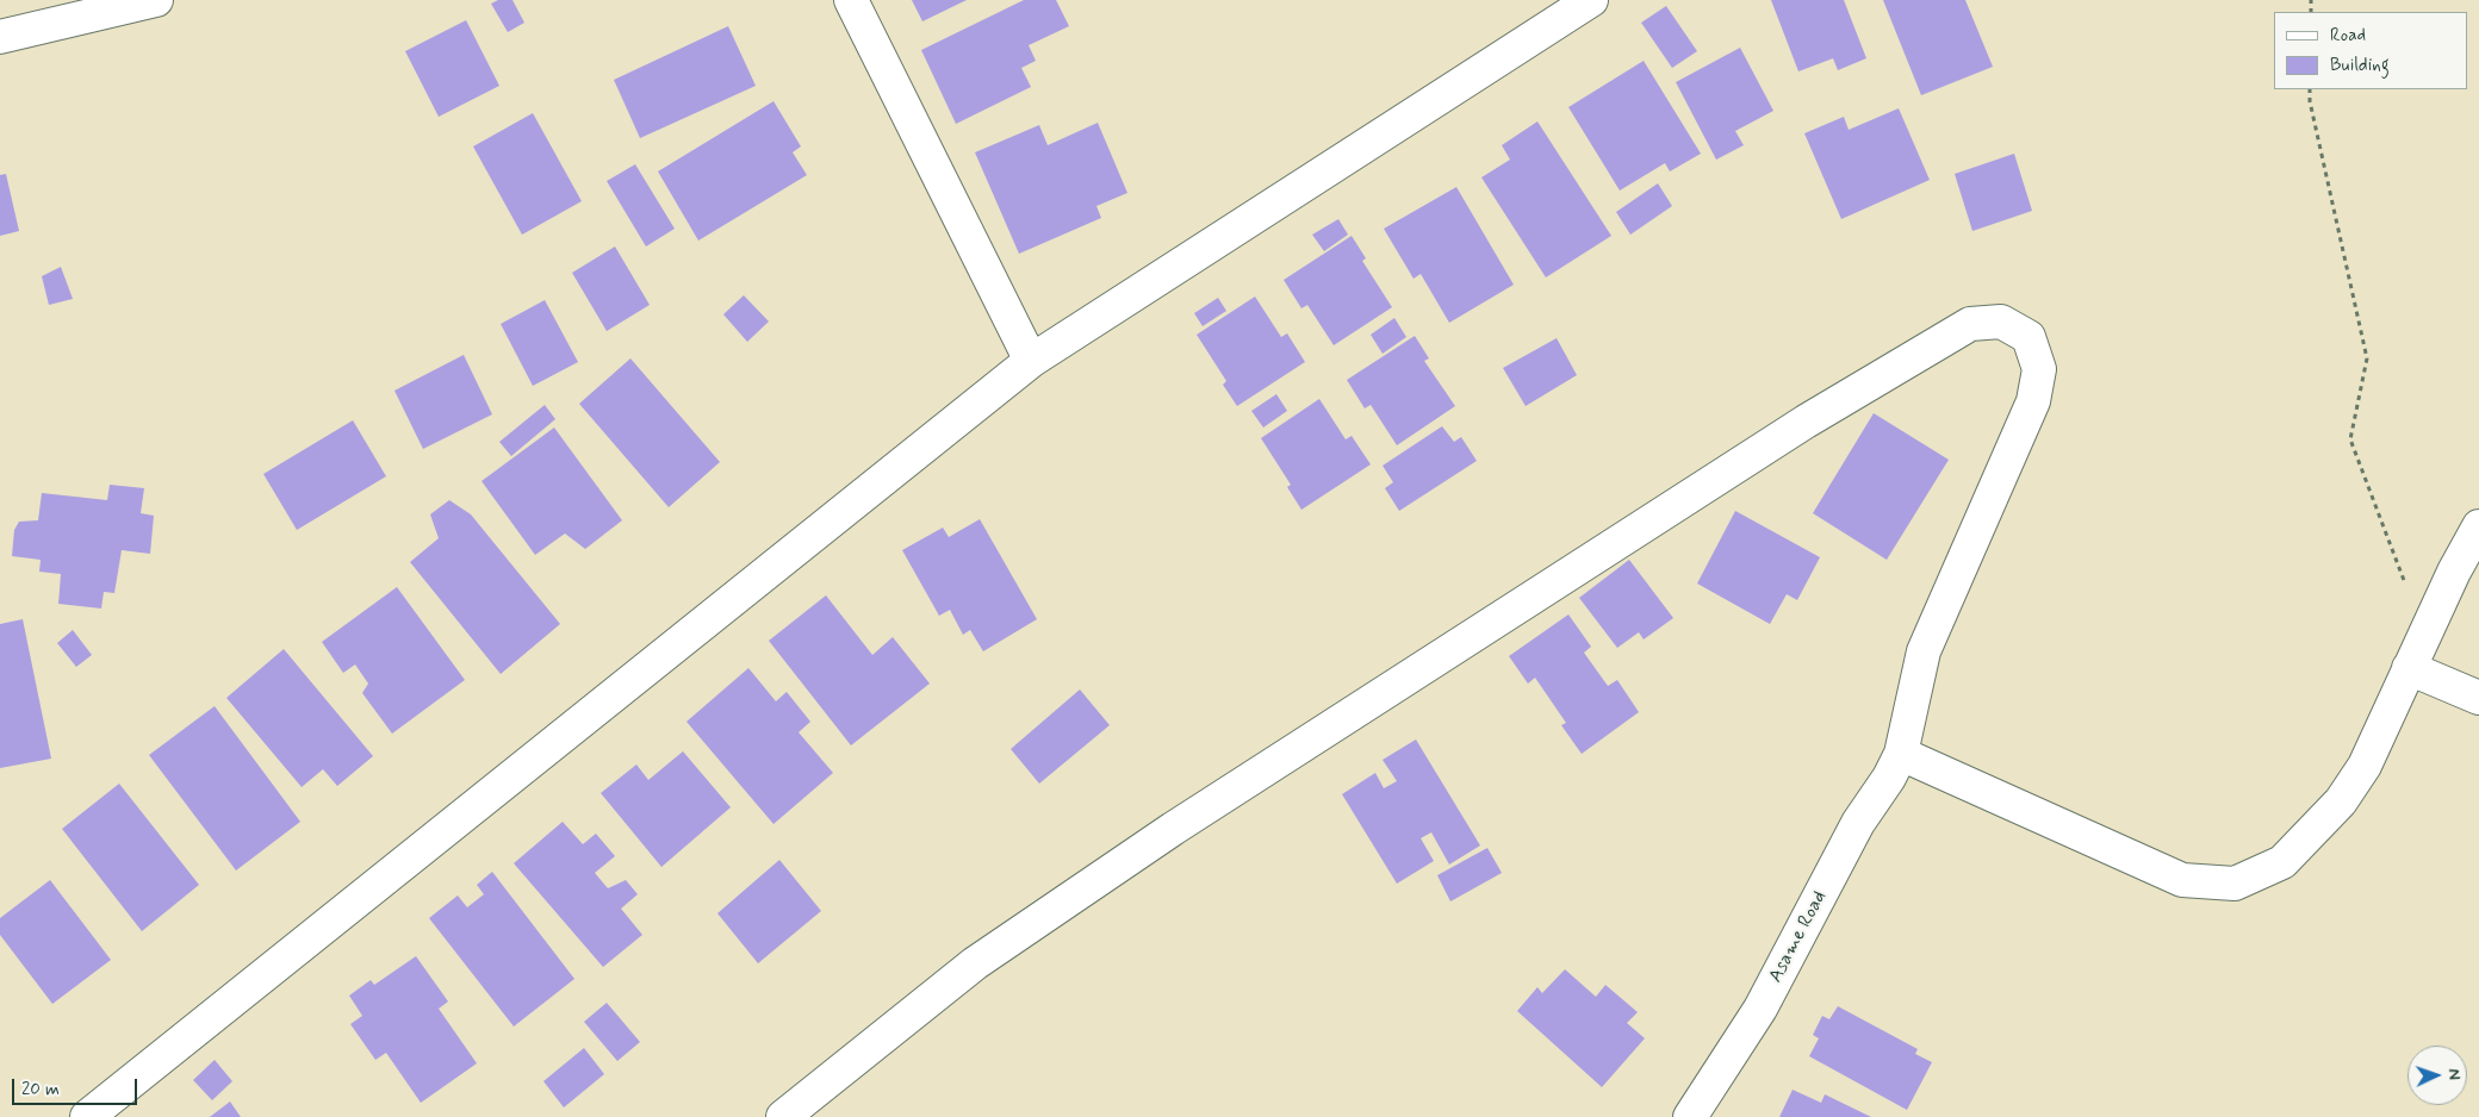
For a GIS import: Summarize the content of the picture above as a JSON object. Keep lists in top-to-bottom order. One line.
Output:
{"streets":{"street":["Asame Road"]},"legend":["Road","Building"],"scale_bar":"20 m","north":"right"}
